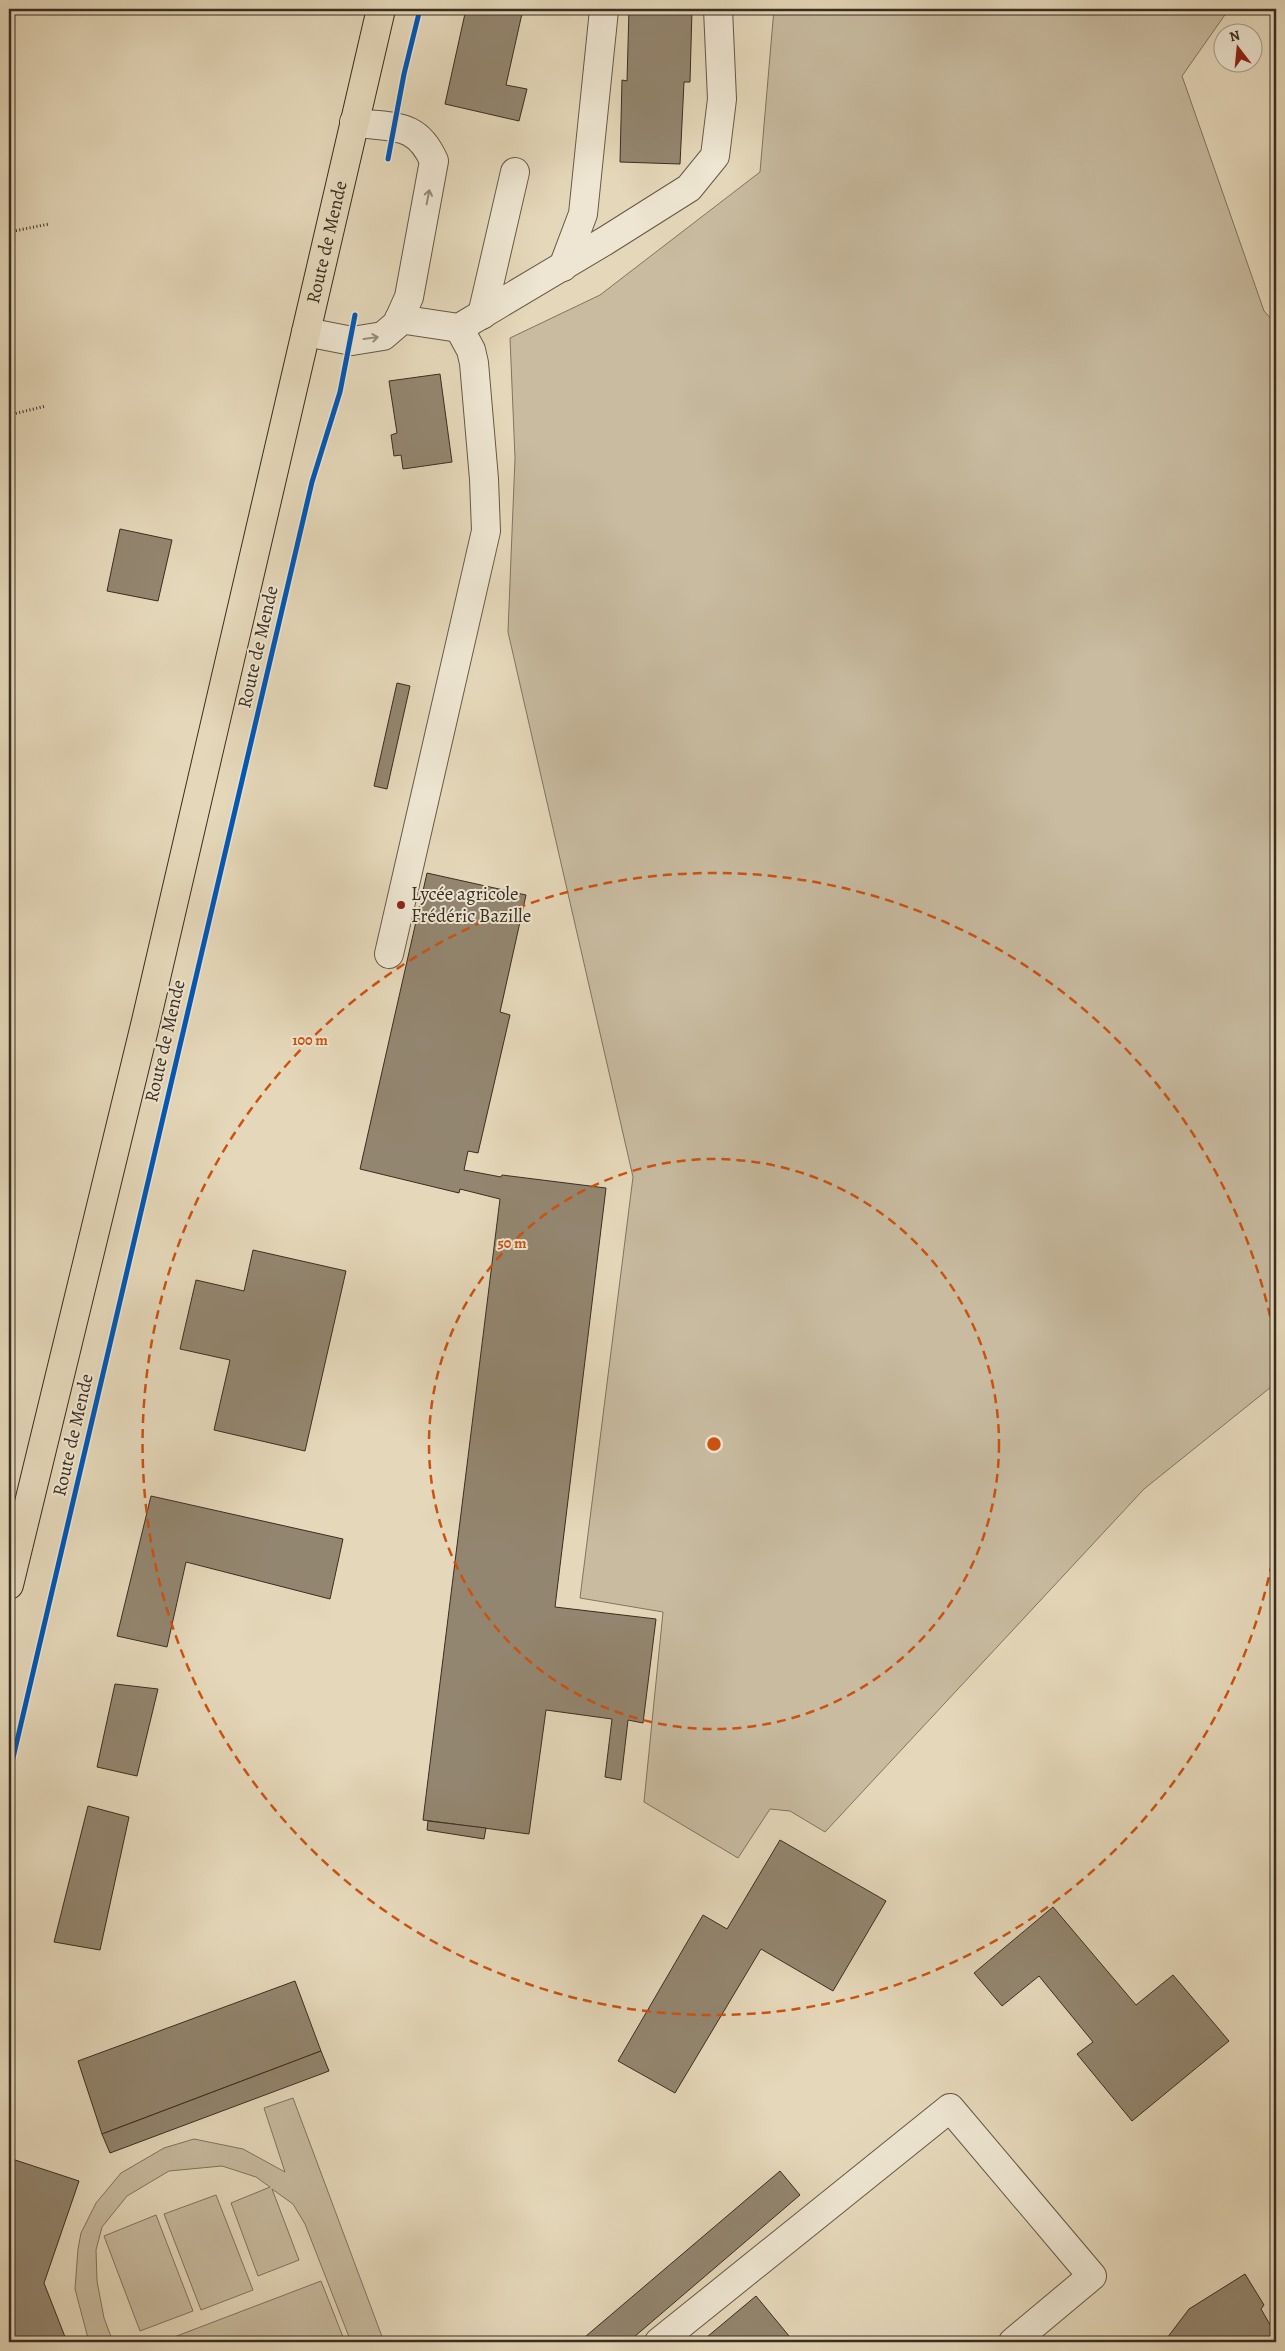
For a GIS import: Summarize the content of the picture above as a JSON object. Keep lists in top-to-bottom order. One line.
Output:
{"streets":{"main road":["Route de Mende"]},"places":["Lycée agricole Frédéric Bazille"],"north":"top","rings":["100 m","50 m"]}
